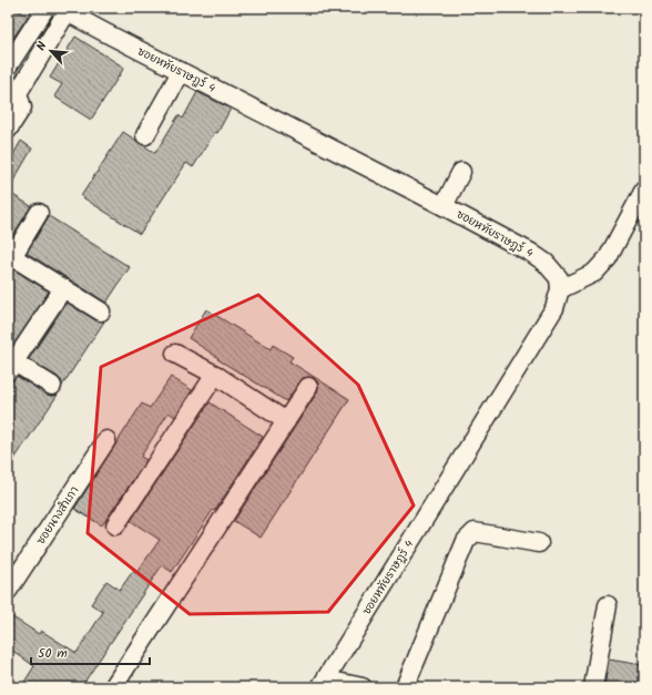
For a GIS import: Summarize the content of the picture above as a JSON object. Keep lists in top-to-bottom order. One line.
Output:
{"streets":{"street":["ซอยหทัยราษฎร์ 4","ซอยนางสำเภา"]},"scale_bar":"50 m","north":"top left"}
